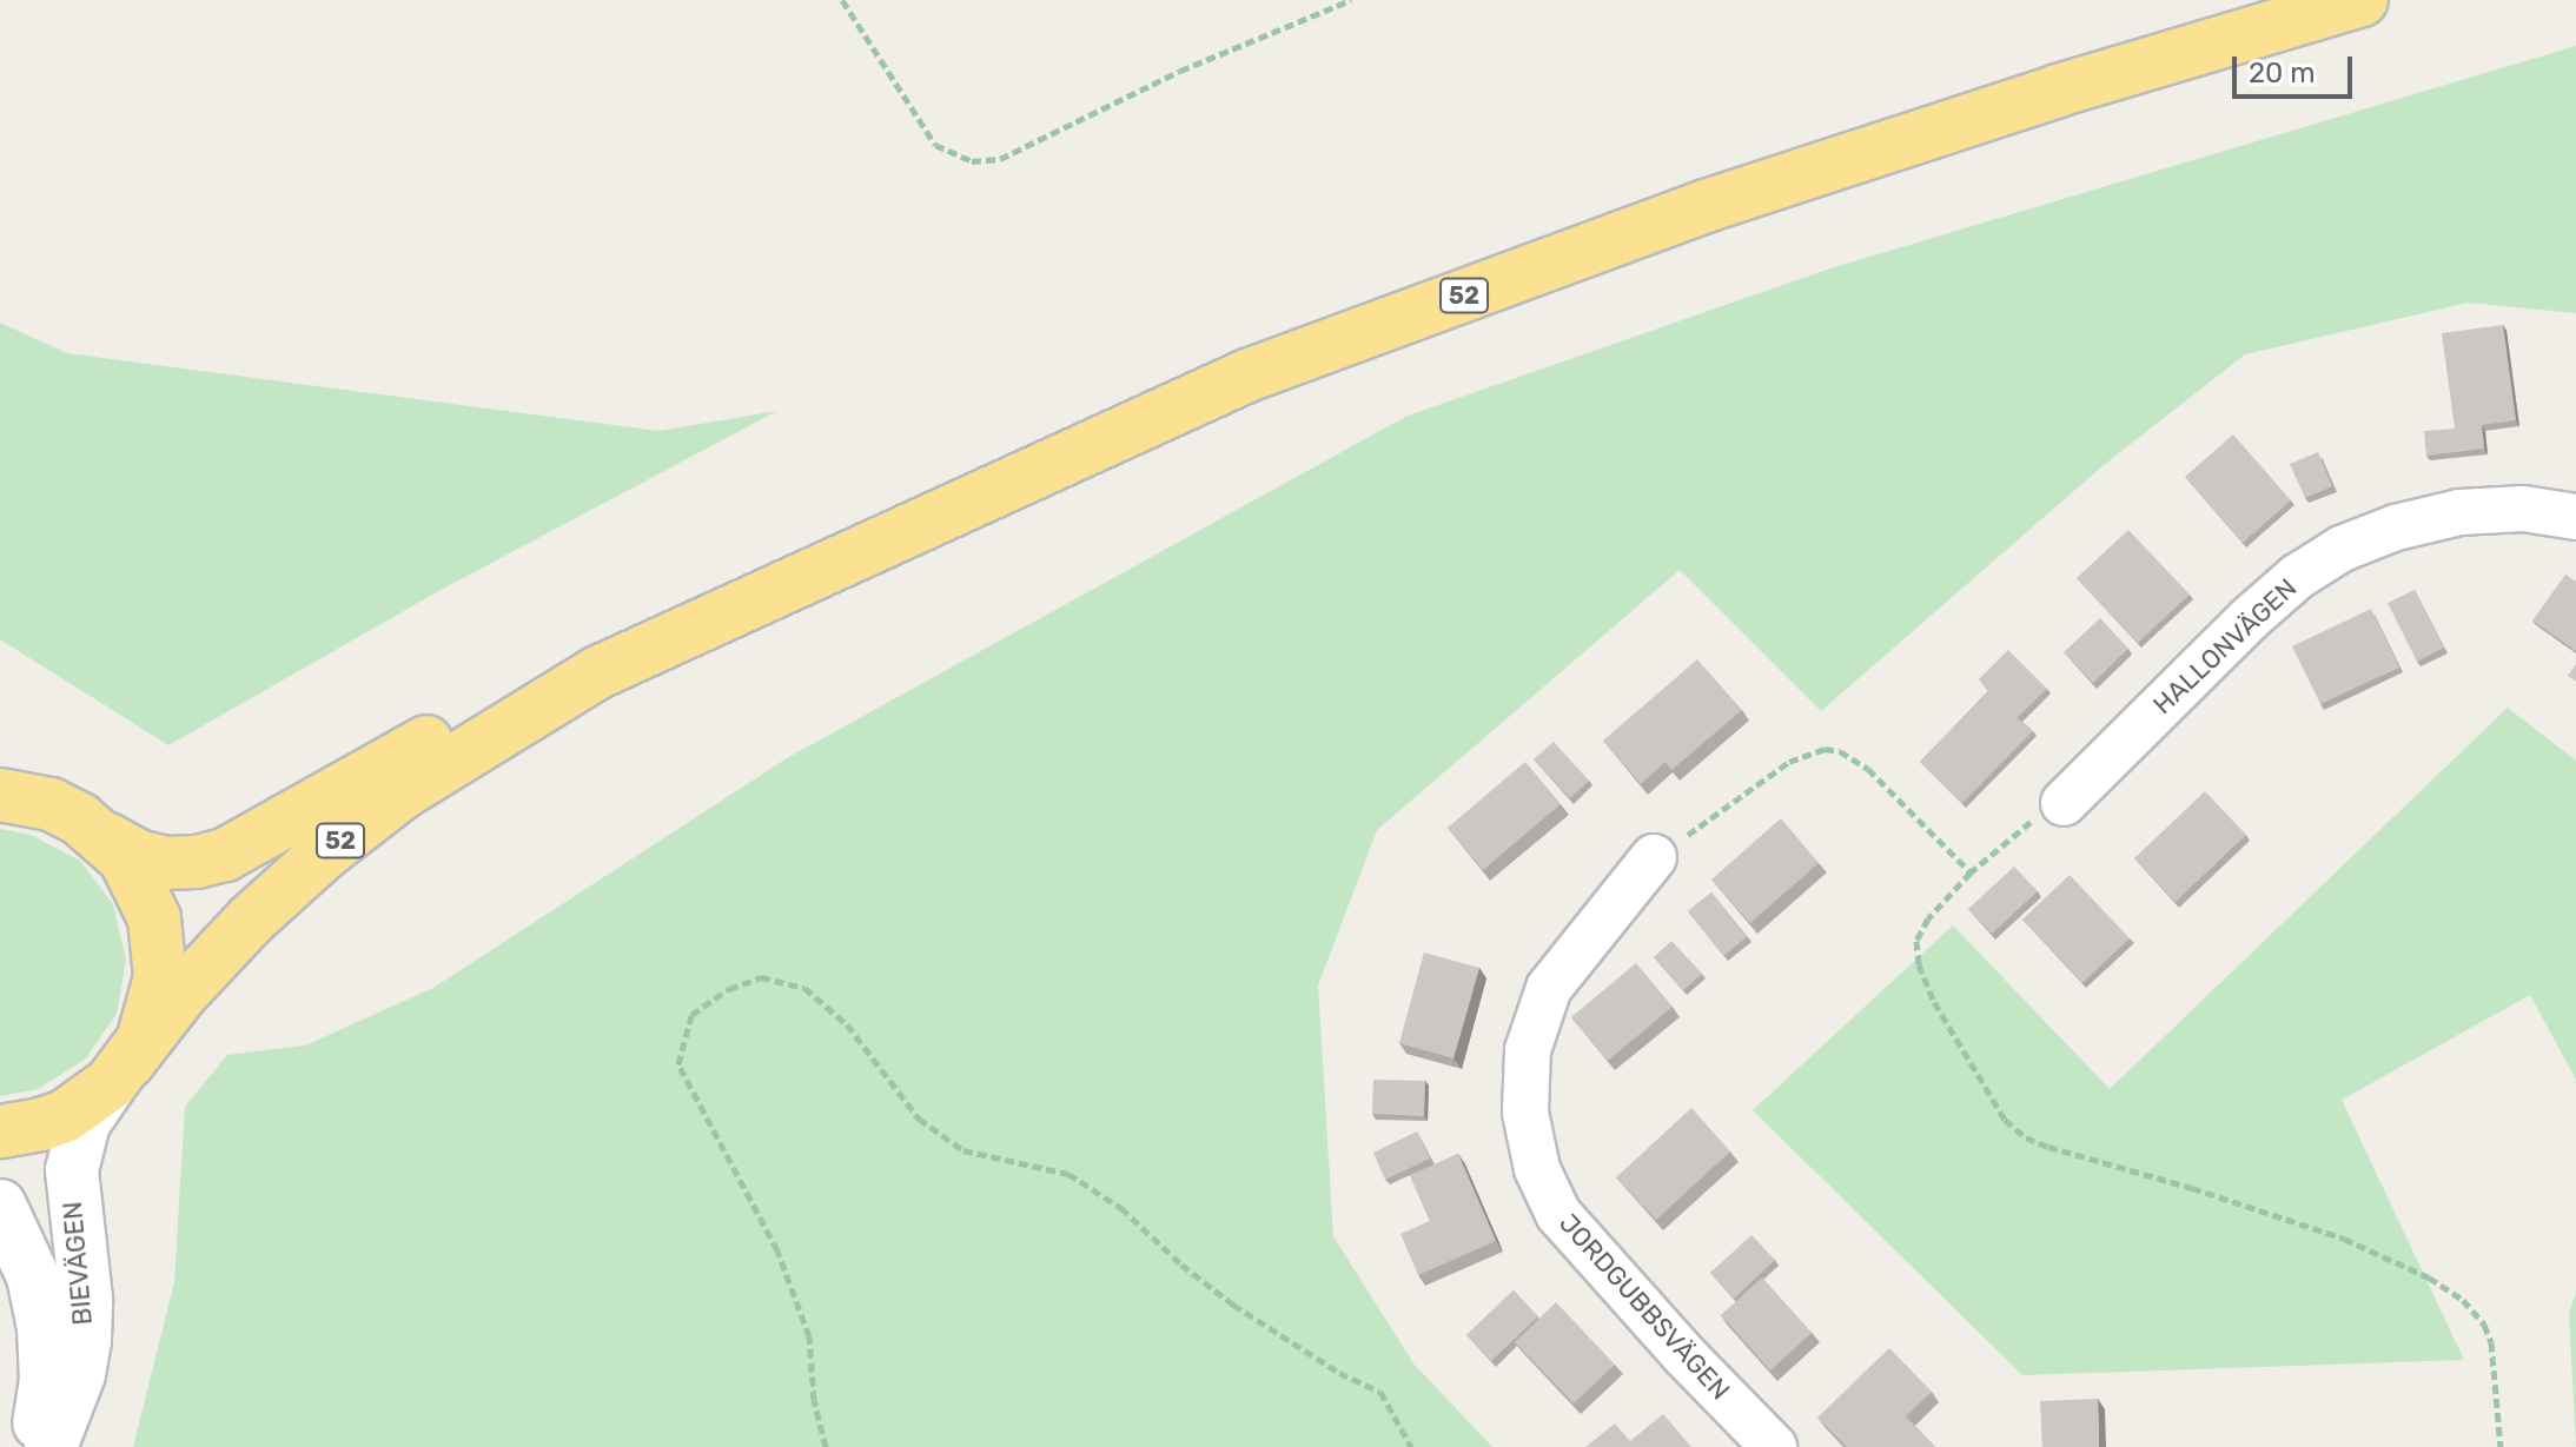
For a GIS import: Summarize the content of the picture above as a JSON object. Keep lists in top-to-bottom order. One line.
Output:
{"streets":{"highway":["52"],"street":["HALLONVÄGEN","BIEVÄGEN","JORDGUBBSVÄGEN"]},"crossings":[["52","BIEVÄGEN"]],"scale_bar":"20 m"}
